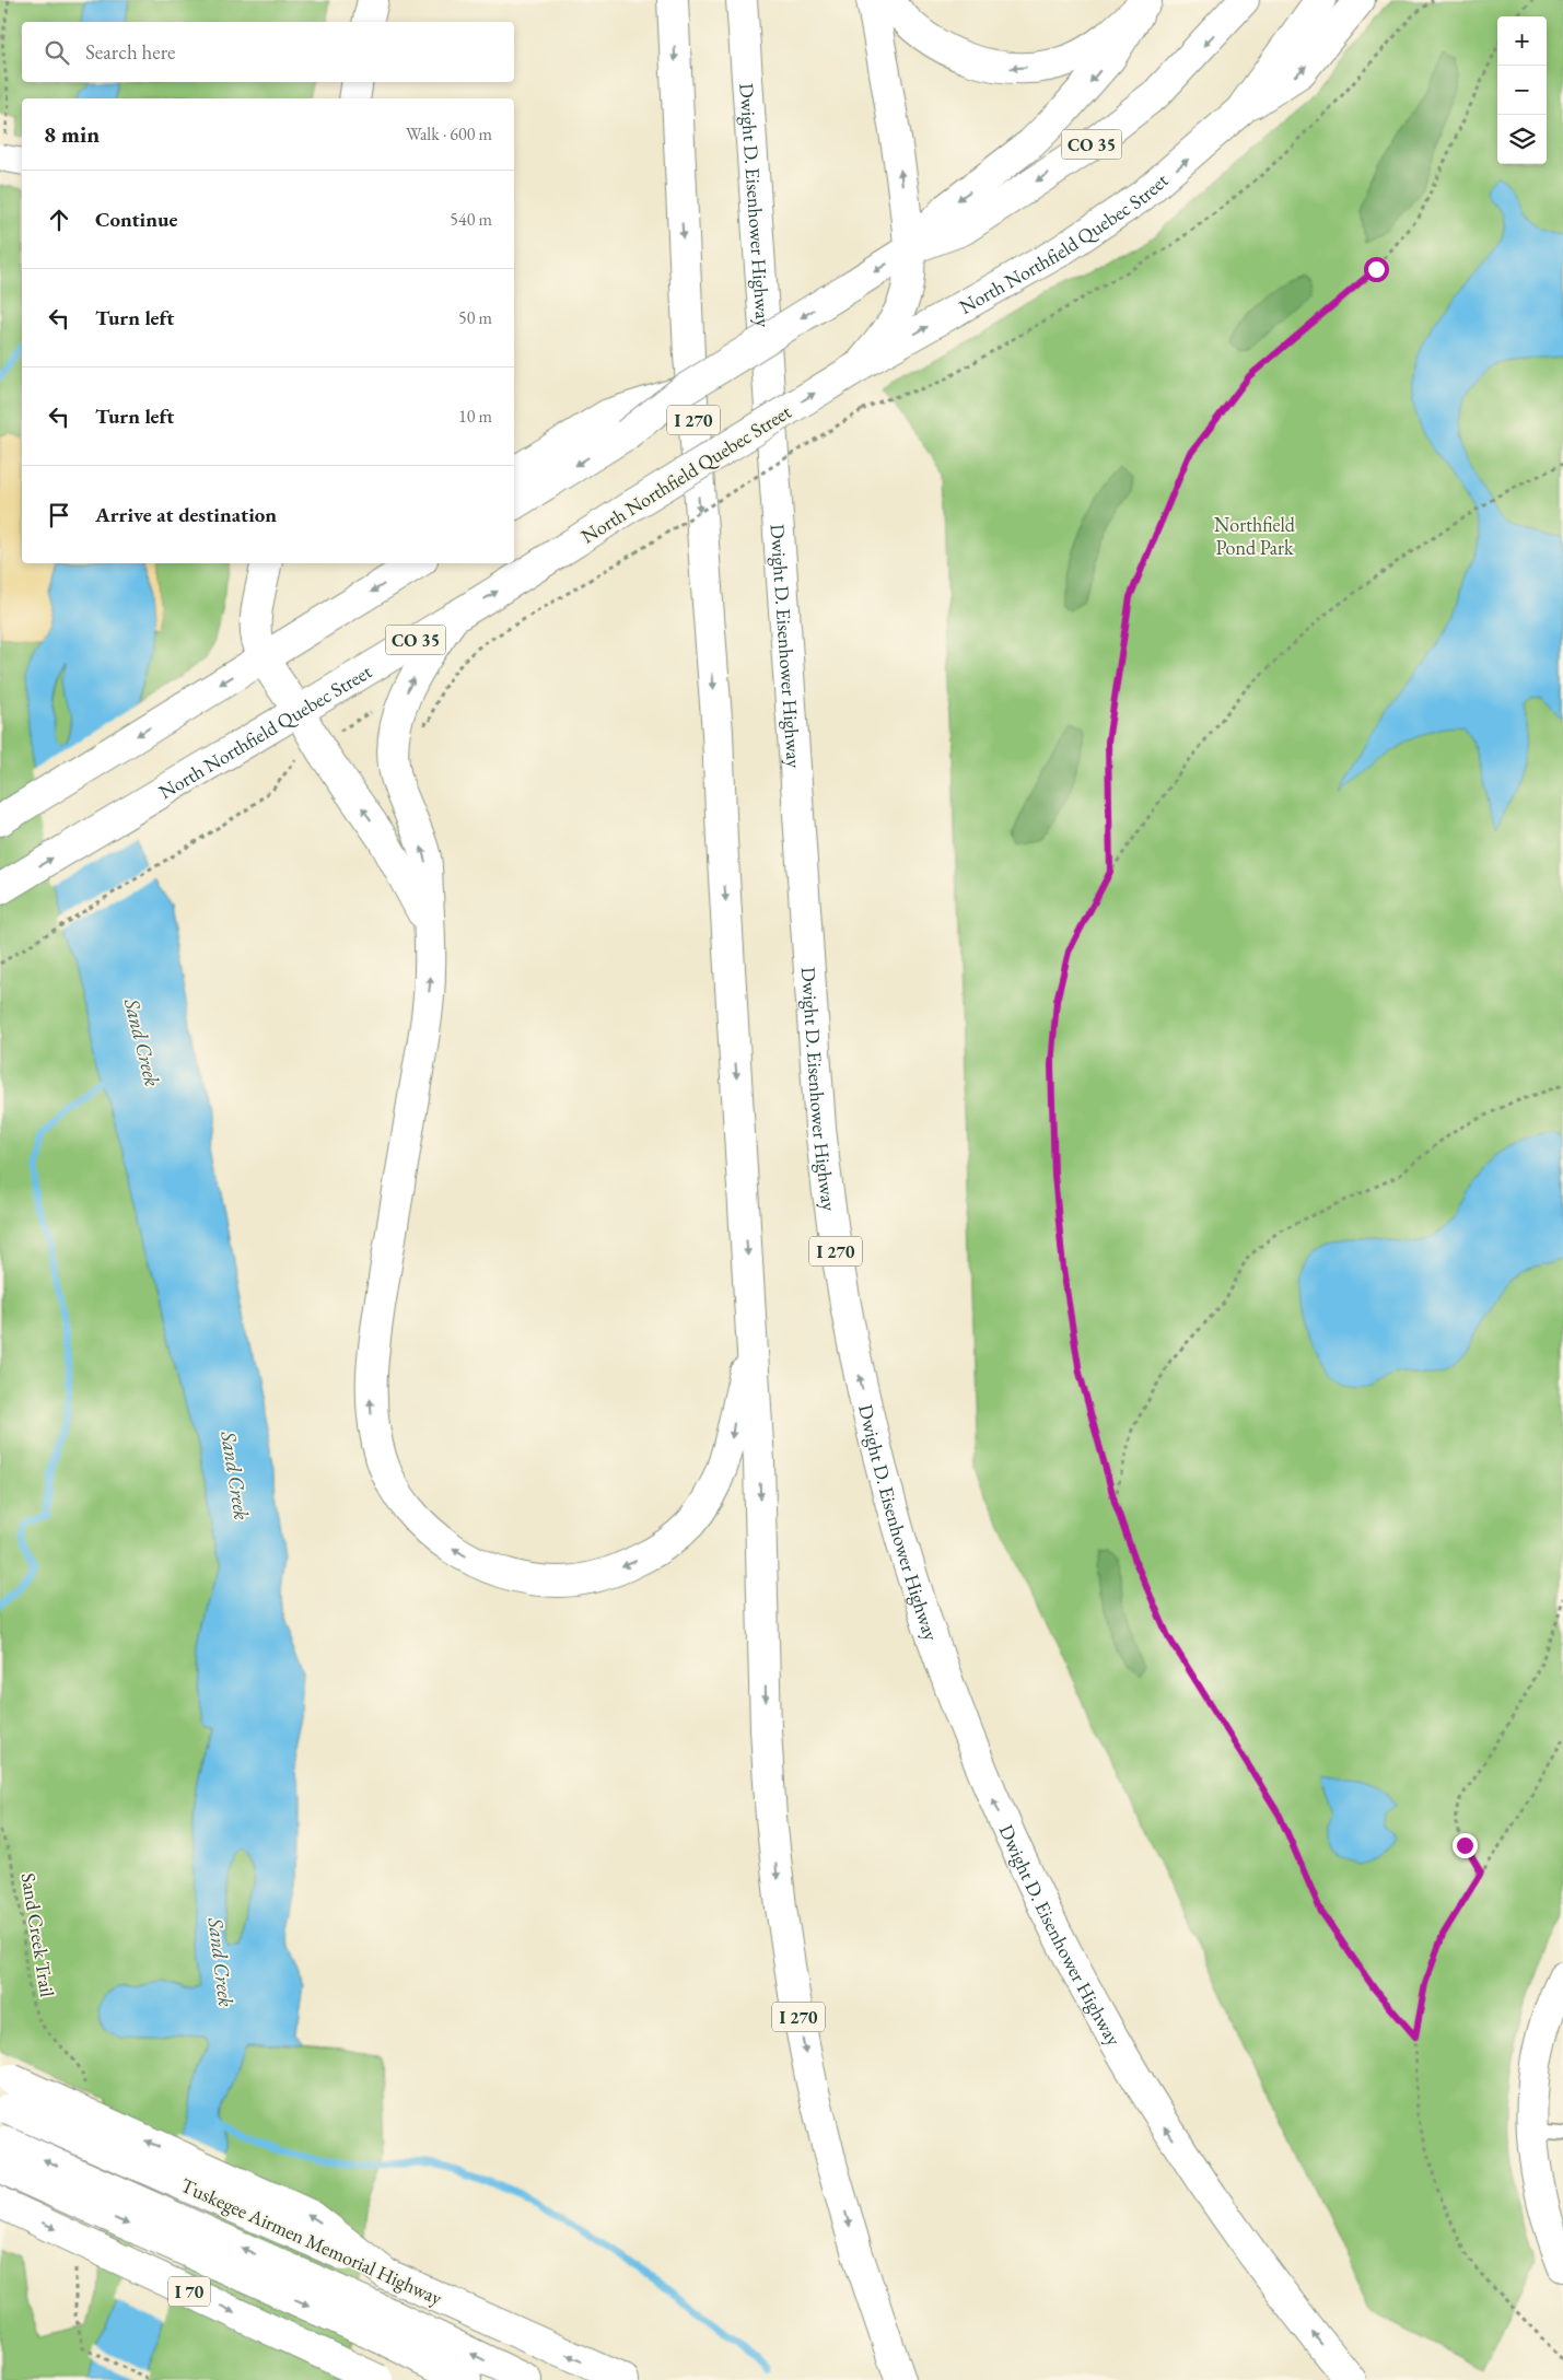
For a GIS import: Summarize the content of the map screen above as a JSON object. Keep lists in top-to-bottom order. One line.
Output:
{"streets":{"main road":["CO 35","Dwight D. Eisenhower Highway","North Northfield Quebec Street","I 270","Tuskegee Airmen Memorial Highway","I 70"],"path":["Sand Creek Trail"]},"water":["Sand Creek"],"parks":["Northfield Pond Park"],"page":{"map_buttons":["+","−"],"search":"Search here","heading":["8 min","Walk · 600 m"],"list":[["Continue","540 m"],["Turn left","50 m"],["Turn left","10 m"],"Arrive at destination"]}}
